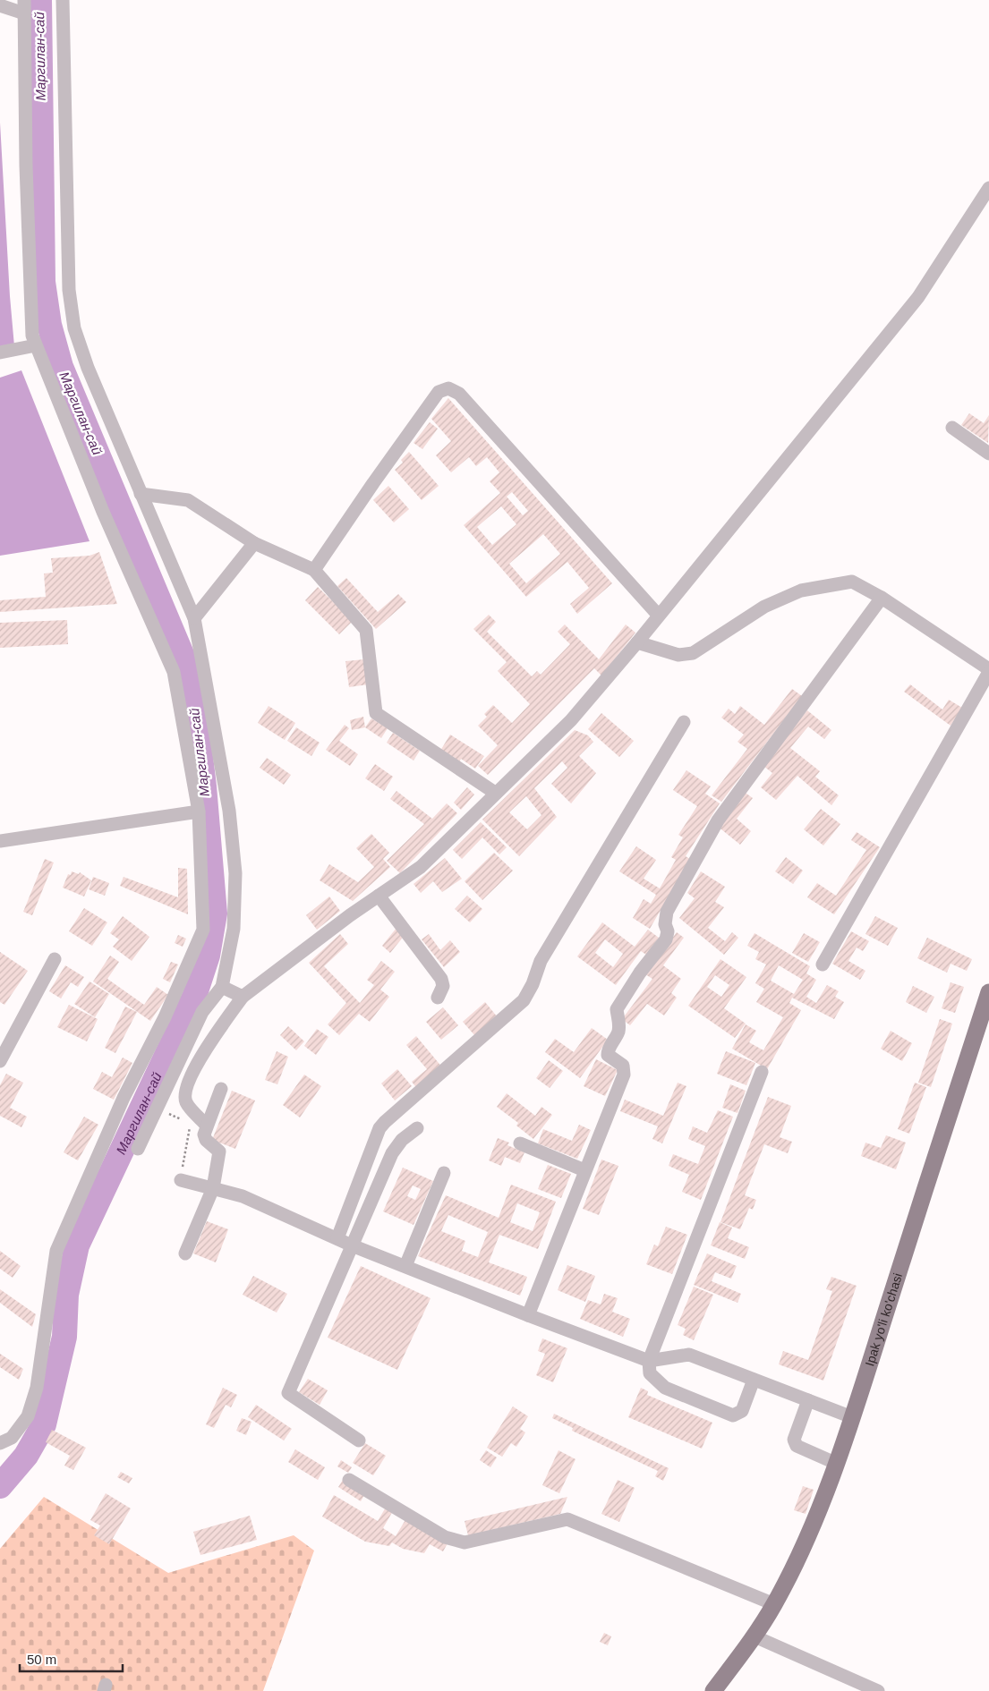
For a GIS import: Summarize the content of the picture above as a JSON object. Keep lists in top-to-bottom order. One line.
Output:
{"streets":{"main road":["Ipak yo'li ko'chasi"]},"water":["Маргилан-сай"],"scale_bar":"50 m"}
